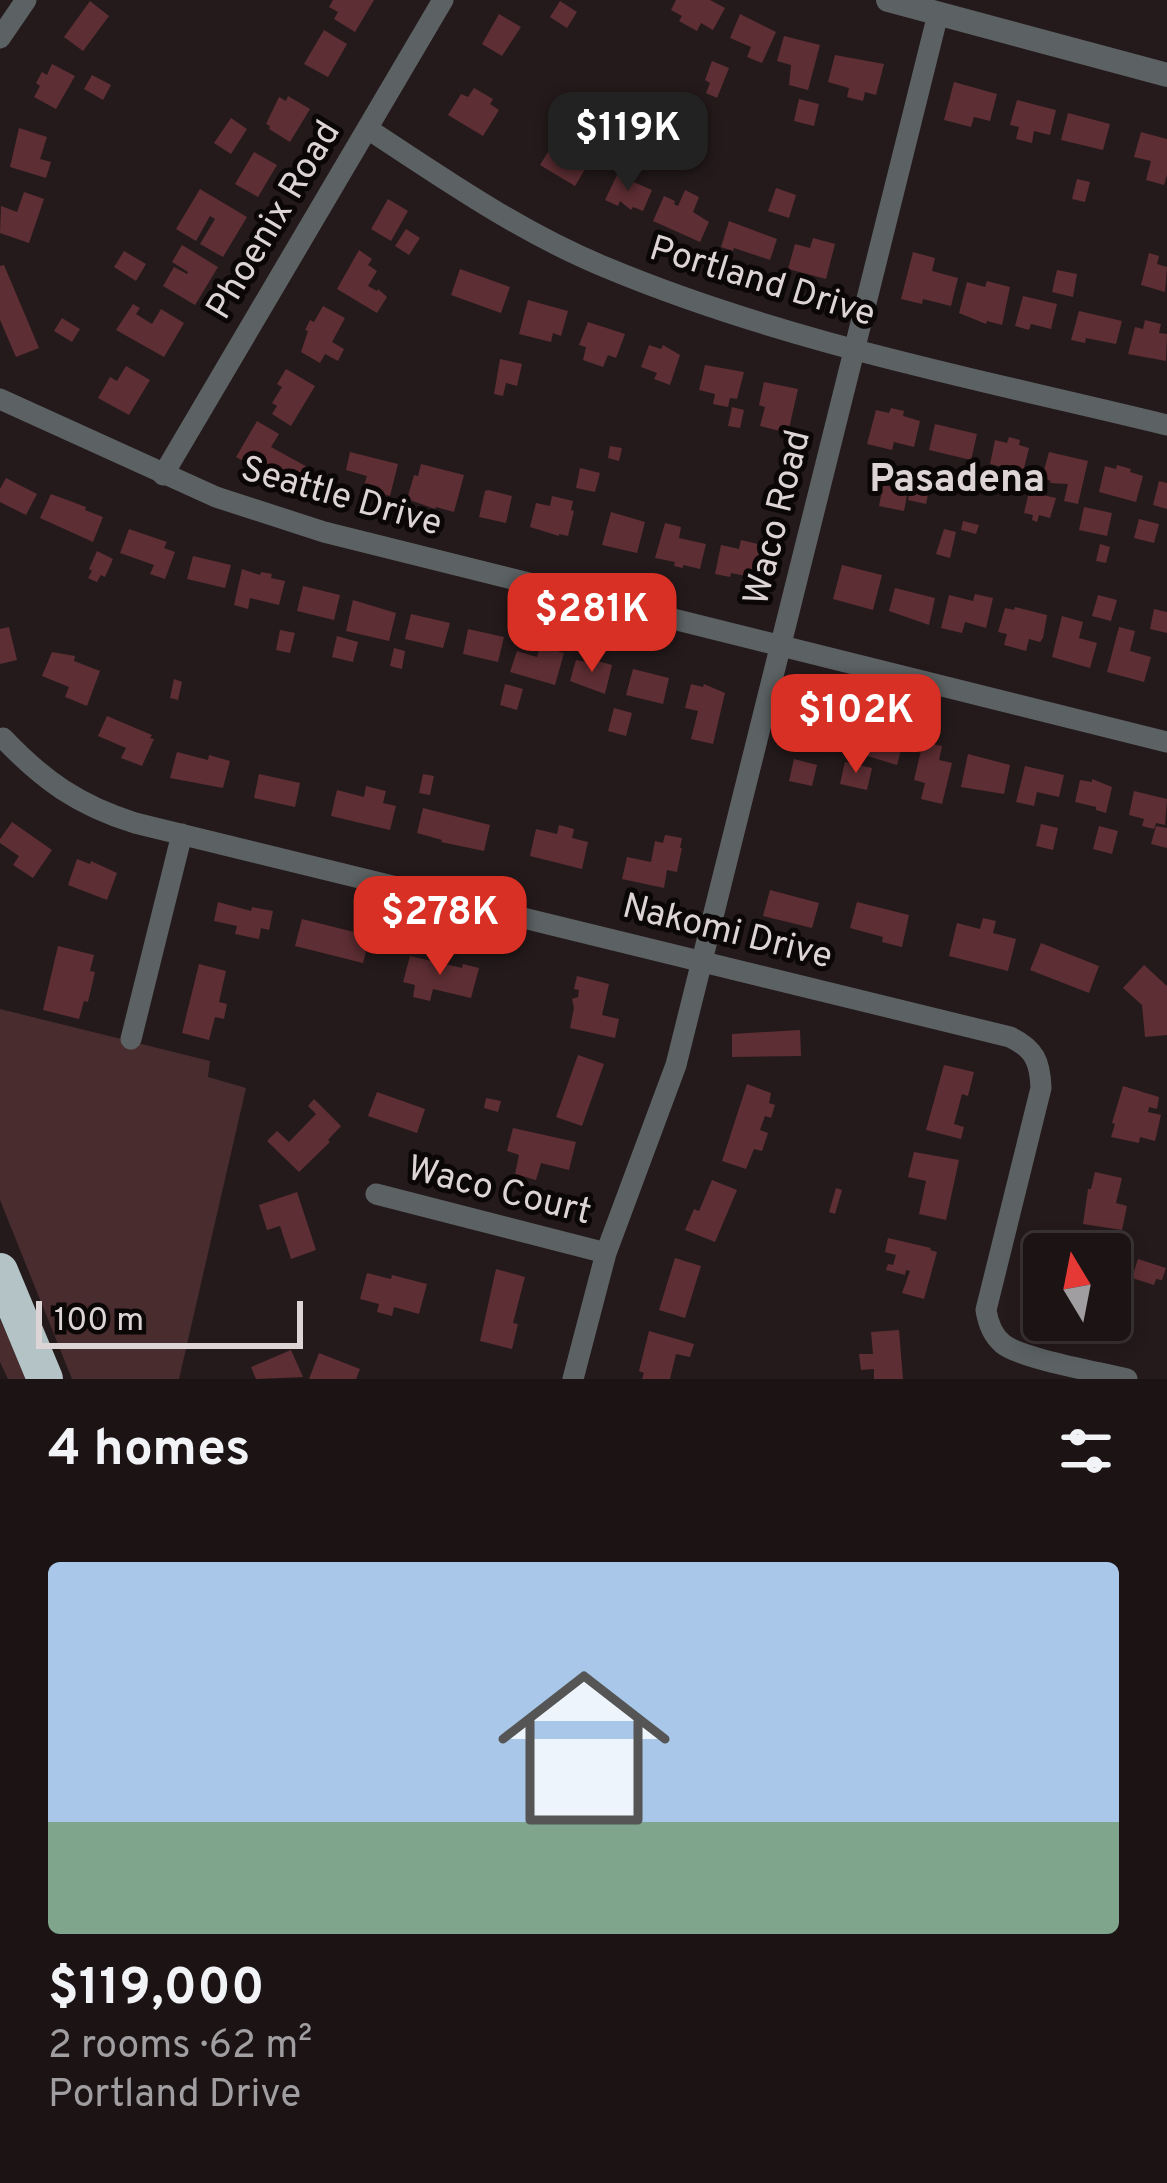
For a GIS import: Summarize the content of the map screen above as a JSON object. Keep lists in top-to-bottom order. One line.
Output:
{"streets":{"street":["Phoenix Road","Portland Drive","Seattle Drive","Waco Road","Nakomi Drive","Waco Court"]},"crossings":[["Phoenix Road","Portland Drive"],["Phoenix Road","Seattle Drive"],["Portland Drive","Waco Road"],["Seattle Drive","Waco Road"],["Waco Road","Nakomi Drive"],["Waco Road","Waco Court"]],"districts":["Pasadena"],"scale_bar":"100 m","north":"top","page":{"price":["$119K","$281K","$102K","$278K"],"scale":"100 m","heading":"4 homes","list":[{"name":"$119,000","note":"2 rooms · 62 m² · Portland Drive"}]}}
